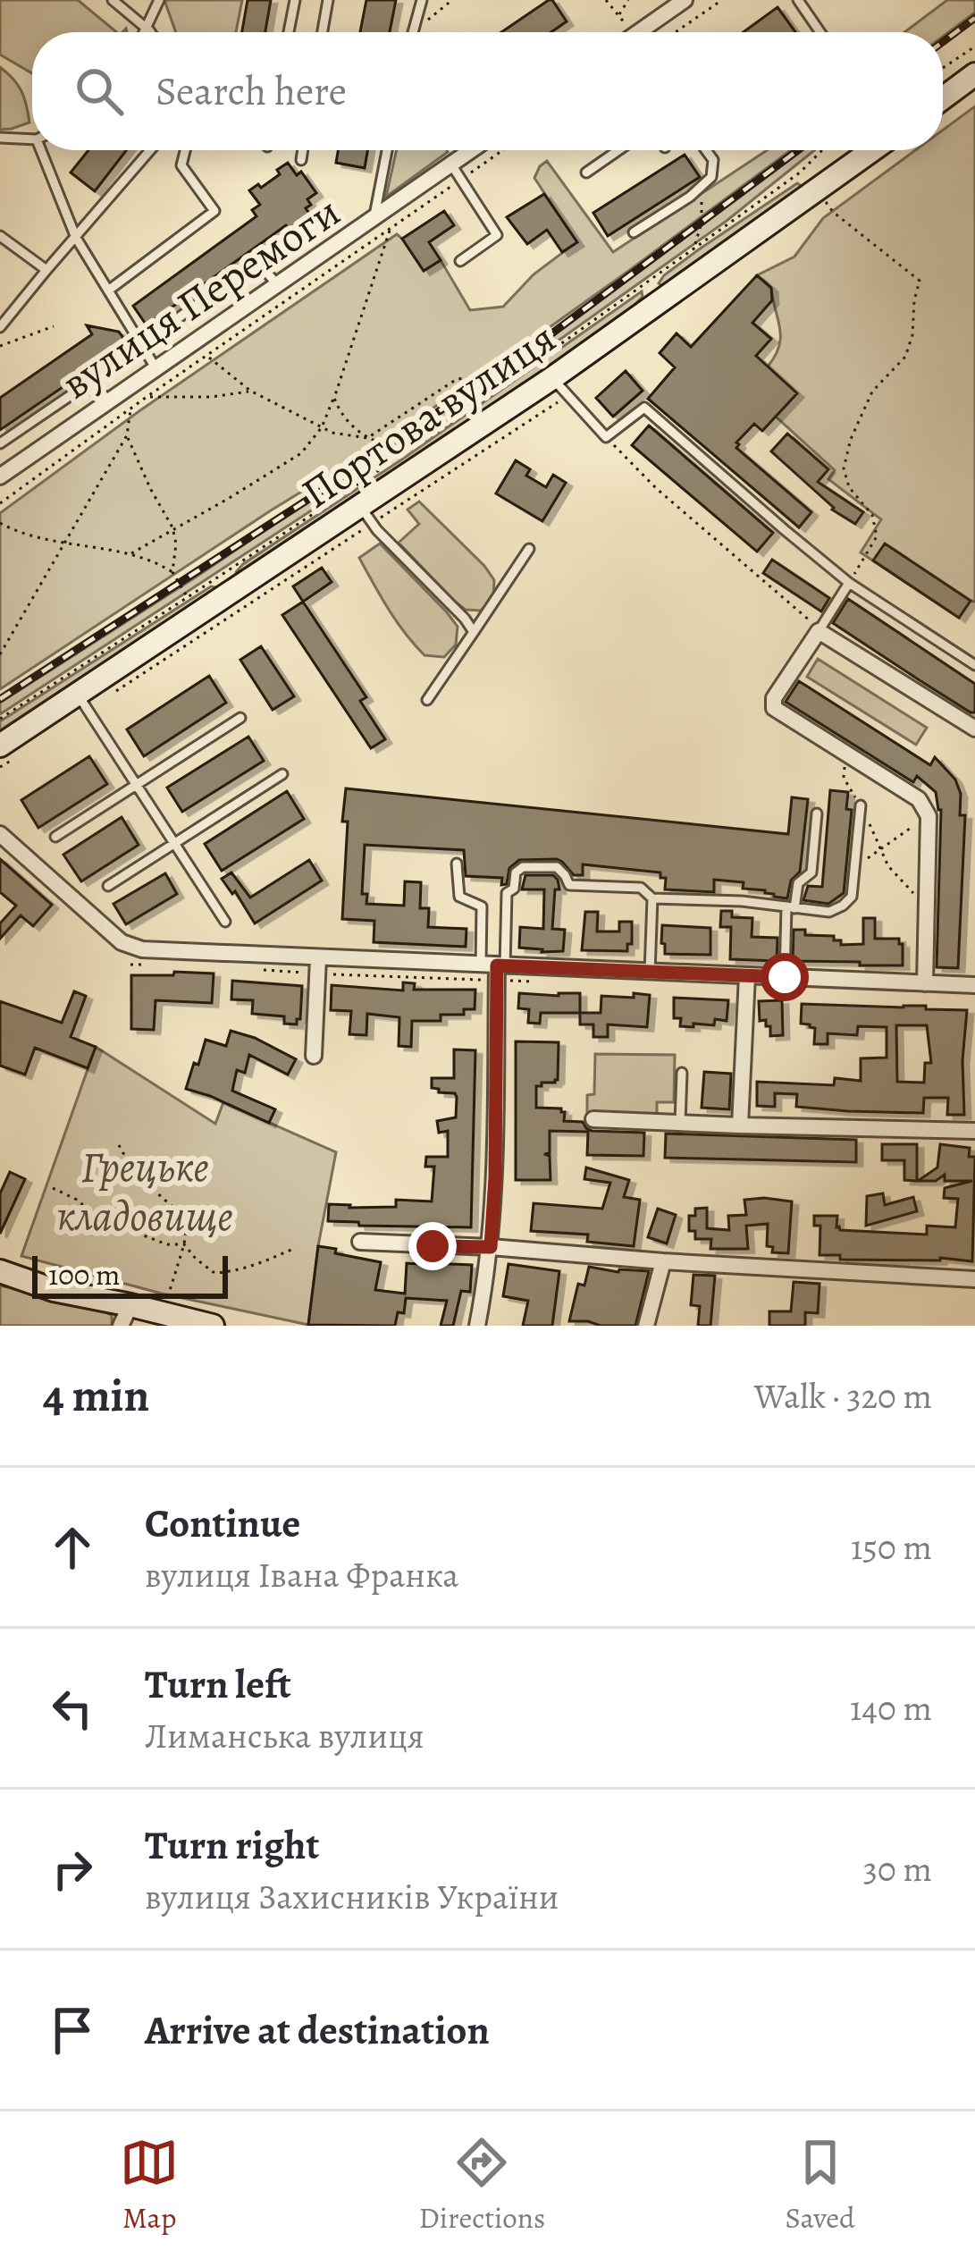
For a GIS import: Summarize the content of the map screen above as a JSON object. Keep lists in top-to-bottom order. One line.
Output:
{"streets":{"main road":["Портова вулиця"],"street":["вулиця Перемоги"]},"parks":["Грецьке кладовище"],"scale_bar":"100 m","page":{"search":"Search here","scale":"100 m","heading":["4 min","Walk · 320 m"],"list":[["Continue","вулиця Івана Франка","150 m"],["Turn left","Лиманська вулиця","140 m"],["Turn right","вулиця Захисників України","30 m"],"Arrive at destination"],"nav":["Map","Directions","Saved"]}}
